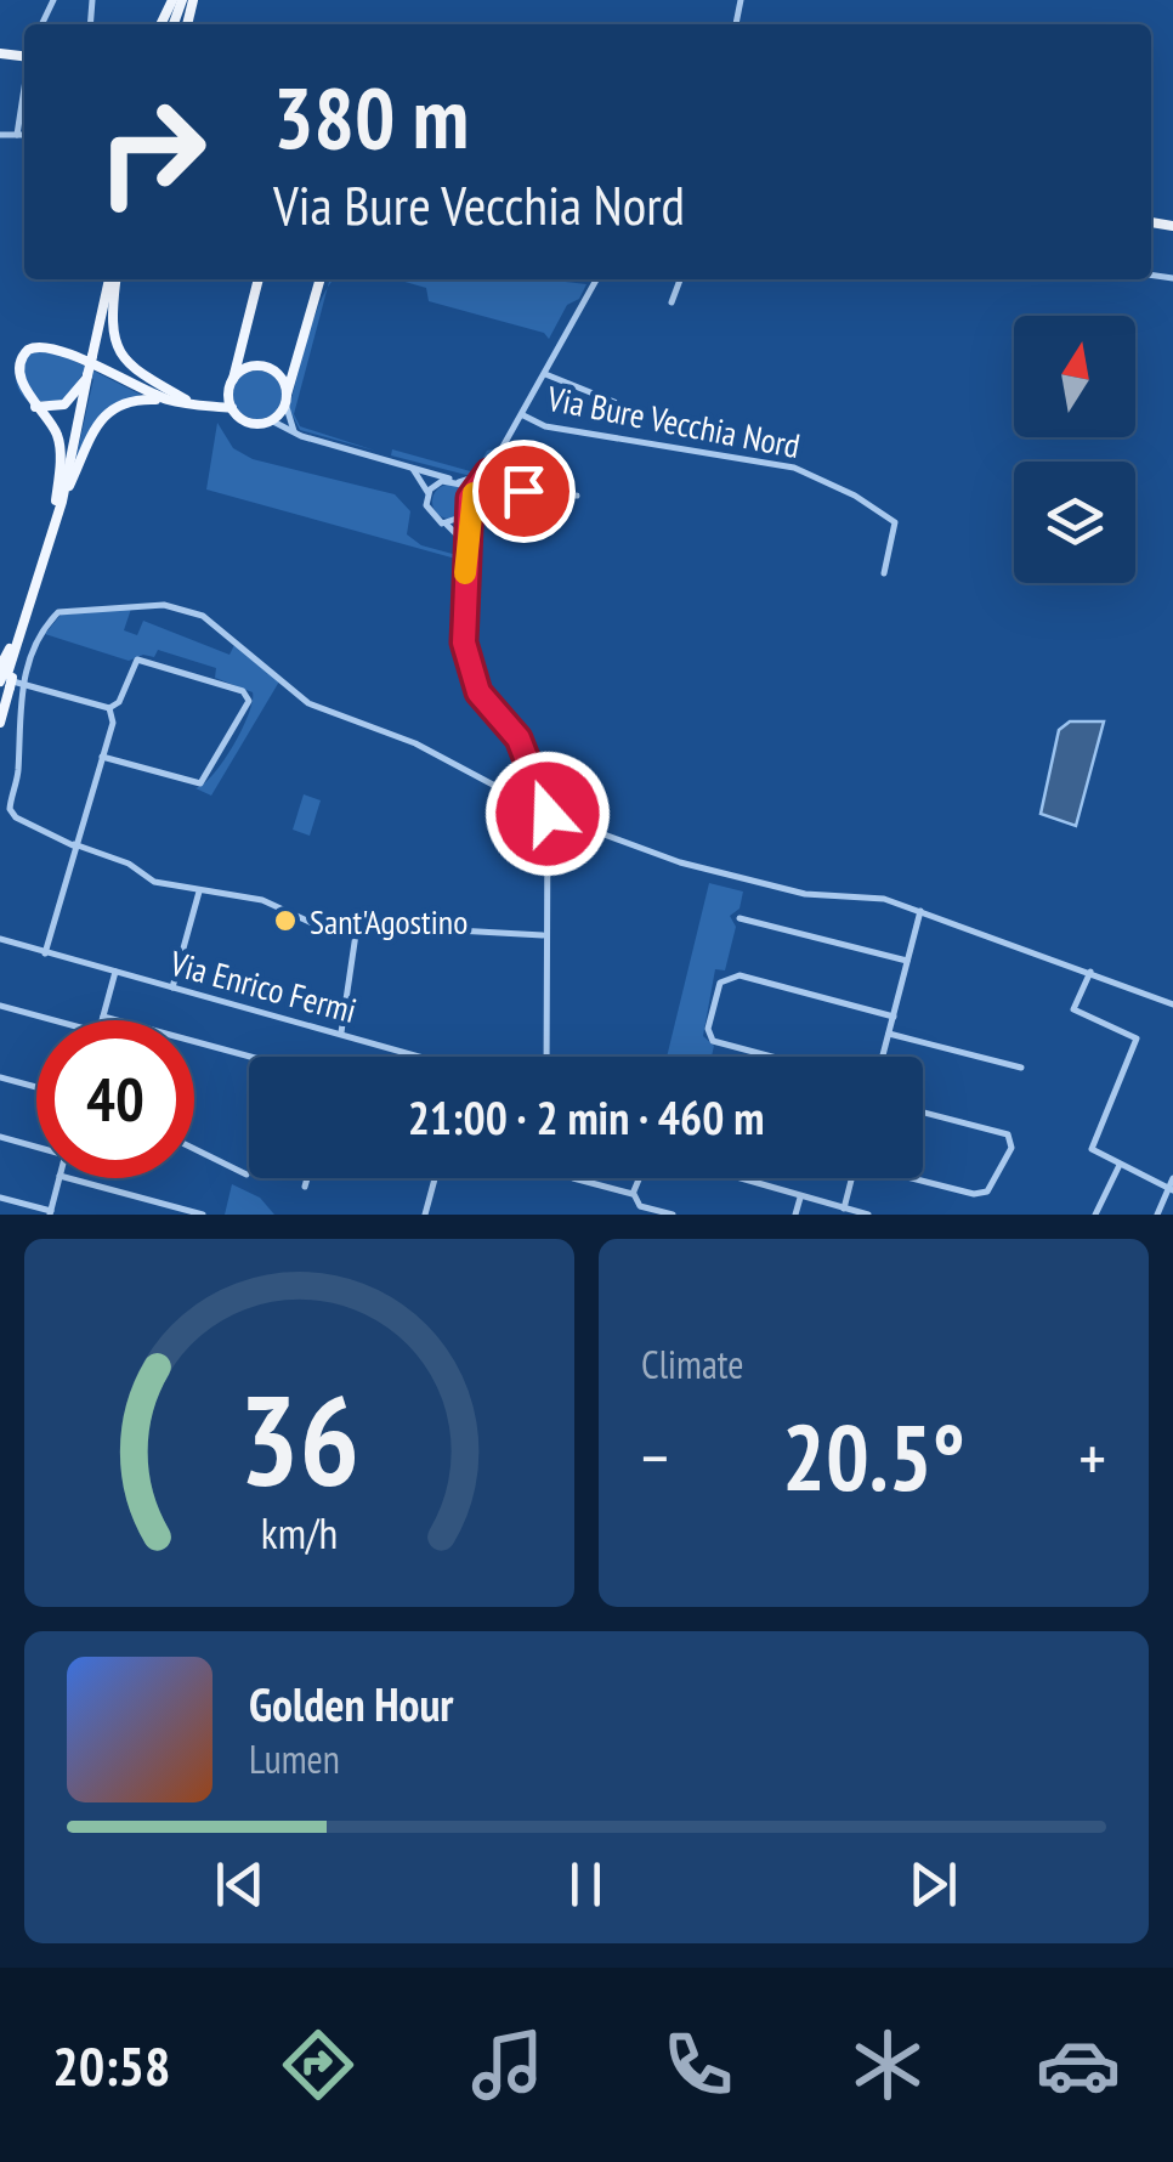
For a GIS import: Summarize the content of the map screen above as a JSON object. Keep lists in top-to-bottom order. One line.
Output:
{"streets":{"street":["Via Bure Vecchia Nord","Via Enrico Fermi"]},"places":["Sant'Agostino"],"north":"top","page":{"turn":["380 m","Via Bure Vecchia Nord"],"limit":"40","trip":"21:00 · 2 min · 460 m","tile":"Climate","heat":["−","20.5°","+"],"song":["Golden Hour","Lumen"],"tabs":"20:58","gauge":["36","km/h"]}}
